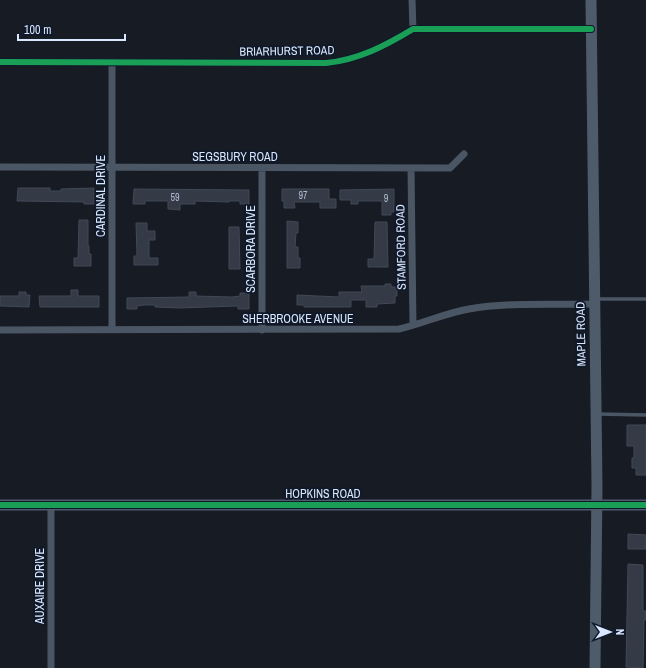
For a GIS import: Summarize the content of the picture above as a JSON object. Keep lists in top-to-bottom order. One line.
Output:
{"streets":{"main road":["MAPLE ROAD","HOPKINS ROAD"],"street":["BRIARHURST ROAD","SEGSBURY ROAD","CARDINAL DRIVE","STAMFORD ROAD","SCARBORA DRIVE","SHERBROOKE AVENUE","AUXAIRE DRIVE"]},"crossings":[["BRIARHURST ROAD","CARDINAL DRIVE"],["SEGSBURY ROAD","CARDINAL DRIVE"],["SEGSBURY ROAD","STAMFORD ROAD"],["SEGSBURY ROAD","SCARBORA DRIVE"],["CARDINAL DRIVE","SHERBROOKE AVENUE"],["STAMFORD ROAD","SHERBROOKE AVENUE"],["SCARBORA DRIVE","SHERBROOKE AVENUE"],["SHERBROOKE AVENUE","MAPLE ROAD"],["MAPLE ROAD","HOPKINS ROAD"],["HOPKINS ROAD","AUXAIRE DRIVE"]],"house_numbers":["97","59","9"],"scale_bar":"100 m","north":"right"}
